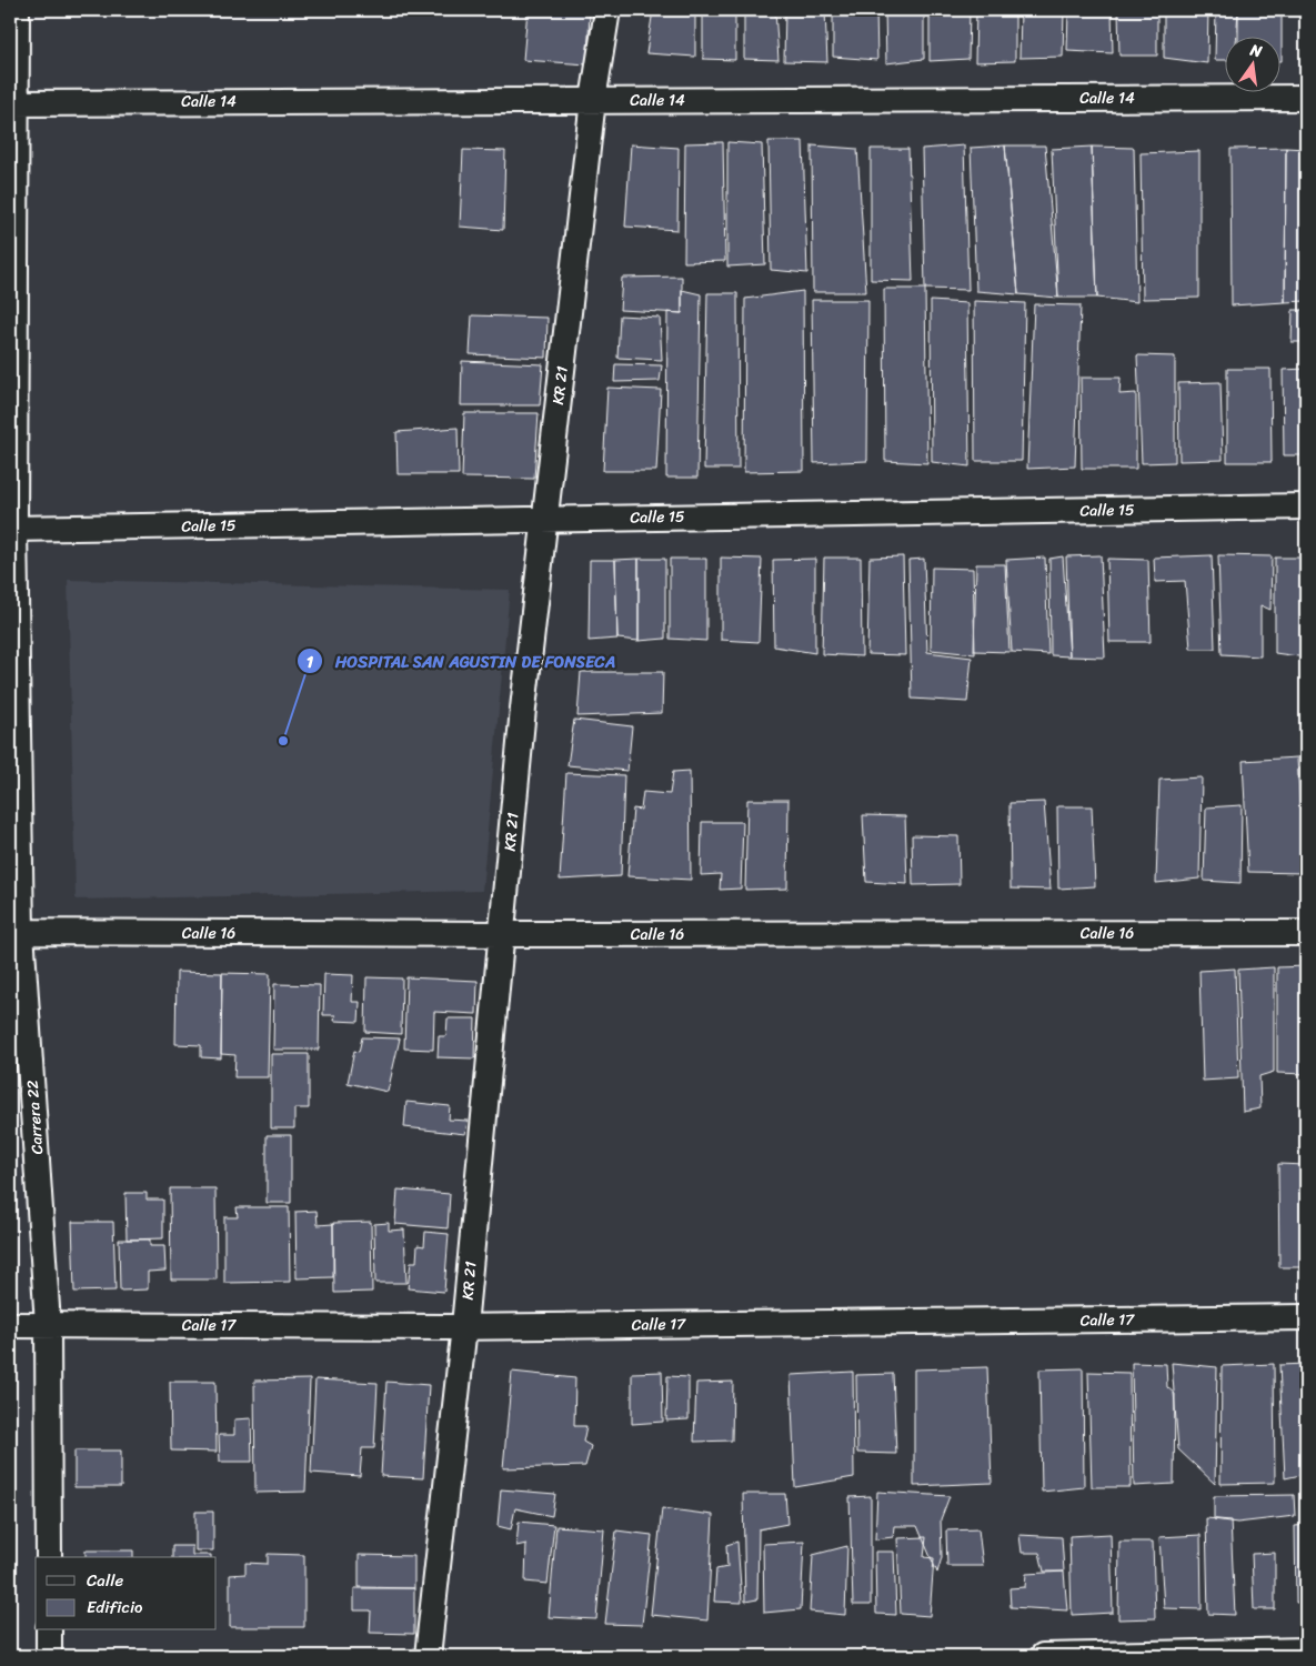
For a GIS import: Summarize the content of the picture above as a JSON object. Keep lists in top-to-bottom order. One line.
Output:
{"streets":{"street":["Calle 14","KR 21","Calle 15","Calle 16","Carrera 22","Calle 17"]},"crossings":[["Calle 14","KR 21"],["Calle 14","Carrera 22"],["KR 21","Calle 15"],["KR 21","Calle 16"],["KR 21","Calle 17"],["Calle 15","Carrera 22"],["Calle 16","Carrera 22"],["Carrera 22","Calle 17"]],"places":["HOSPITAL SAN AGUSTIN DE FONSECA"],"legend":["Calle","Edificio"],"north":"top"}
